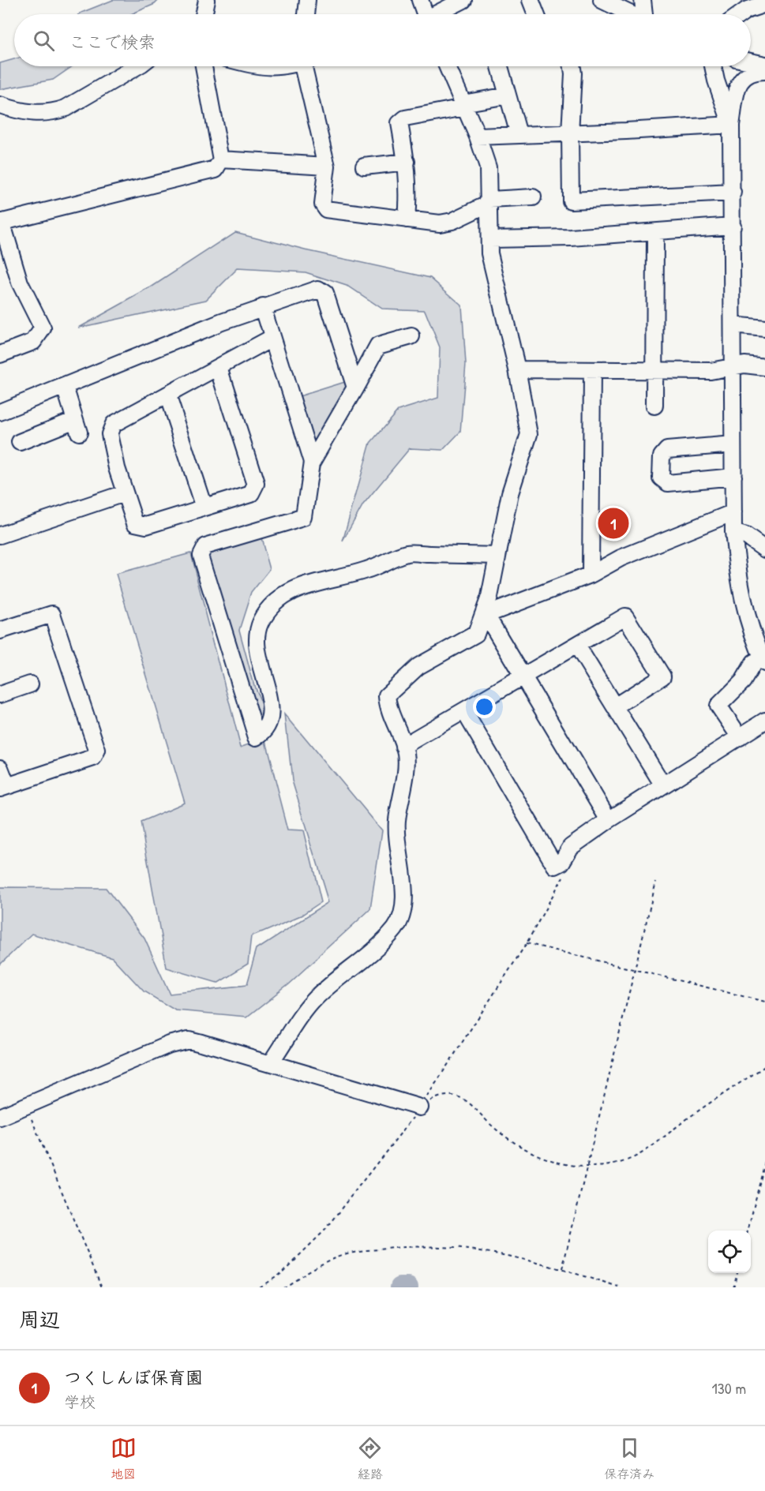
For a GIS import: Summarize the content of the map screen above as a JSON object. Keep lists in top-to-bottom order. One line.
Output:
{"page":{"search":"ここで検索","pins":"1","heading":"周辺","list":[{"mark":"1","name":"つくしんぼ保育園","note":"学校","value":"130 m"}],"nav":["地図","経路","保存済み"]}}
